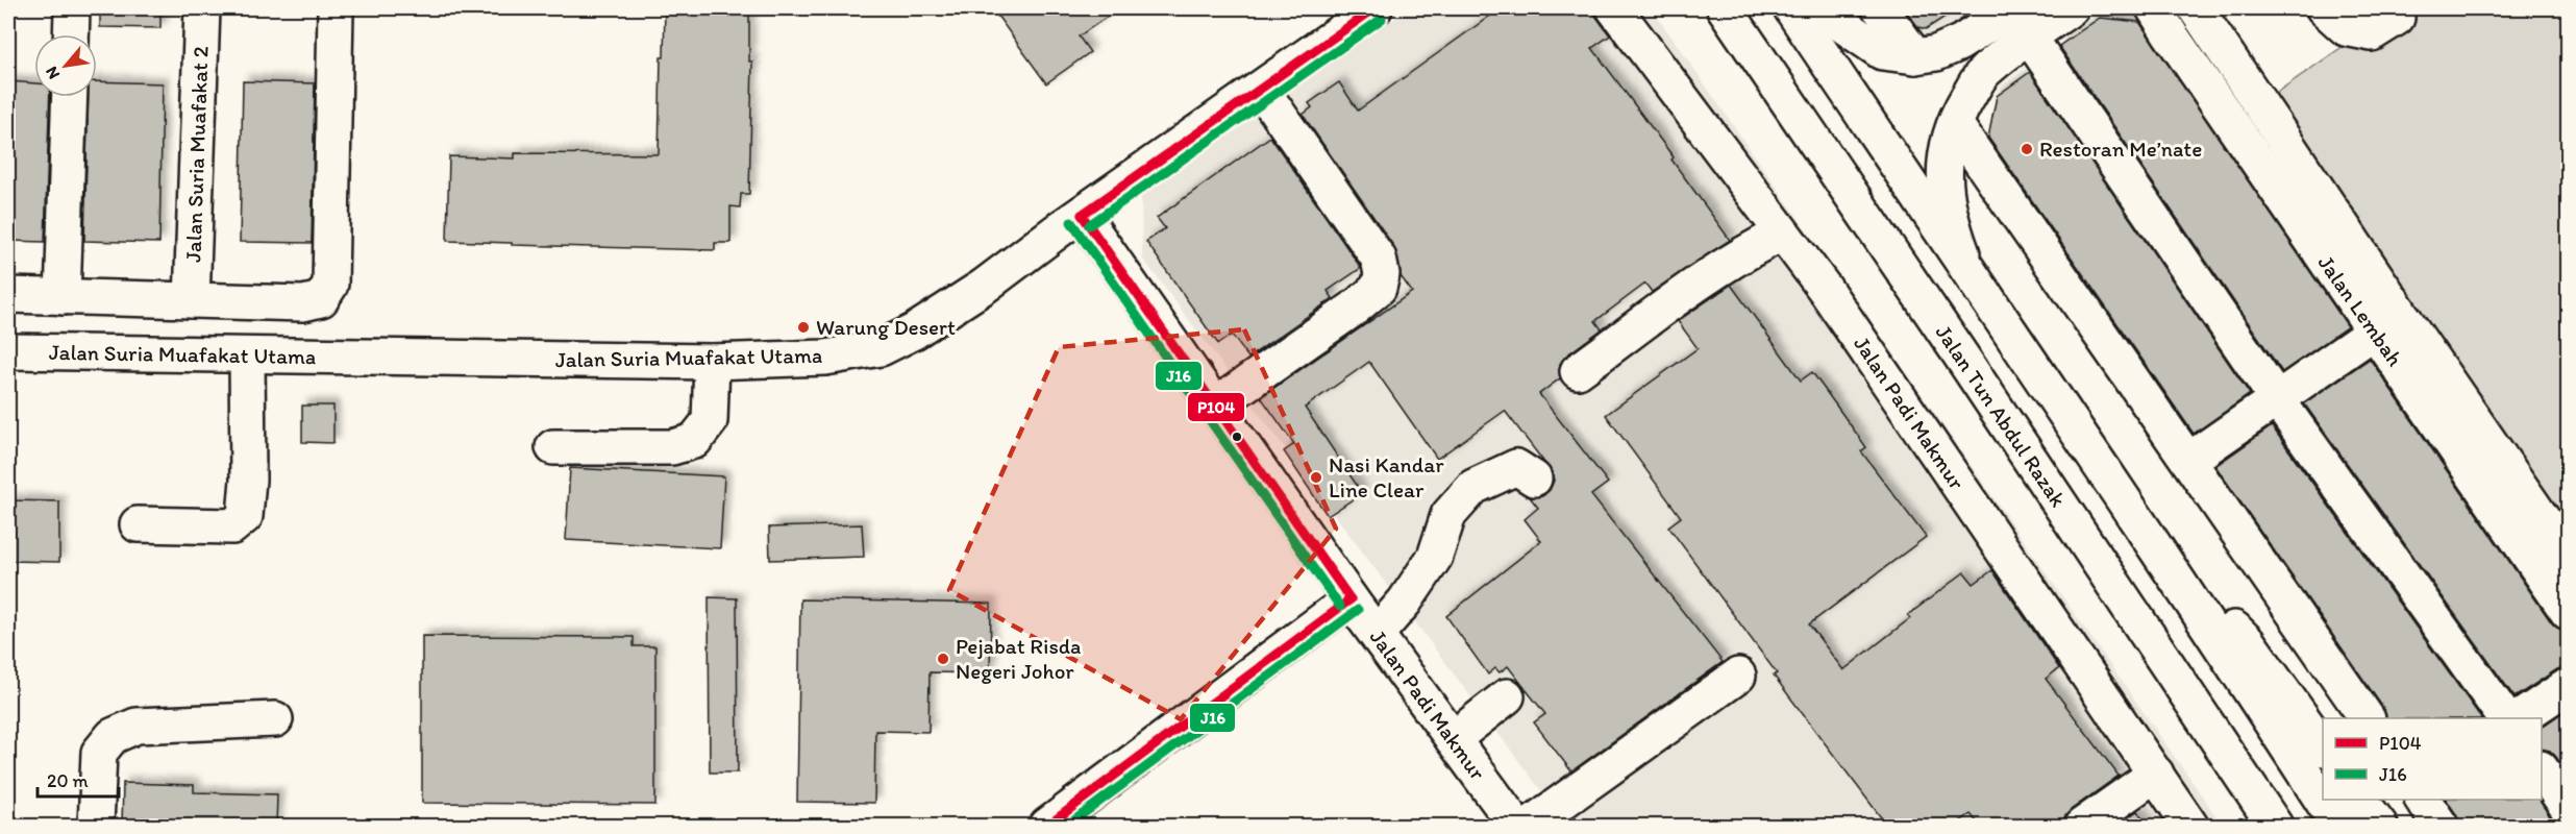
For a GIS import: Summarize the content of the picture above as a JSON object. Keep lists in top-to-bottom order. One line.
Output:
{"streets":{"main road":["Jalan Suria Muafakat 2","Jalan Lembah","Jalan Suria Muafakat Utama","Jalan Padi Makmur","Jalan Tun Abdul Razak"]},"crossings":[["Jalan Suria Muafakat Utama","Jalan Padi Makmur"]],"places":["Restoran Me’nate","Warung Desert","Nasi Kandar Line Clear","Pejabat Risda Negeri Johor"],"lines":["transit line P104","transit line J16"],"legend":["P104","J16"],"scale_bar":"20 m","north":"bottom left"}
